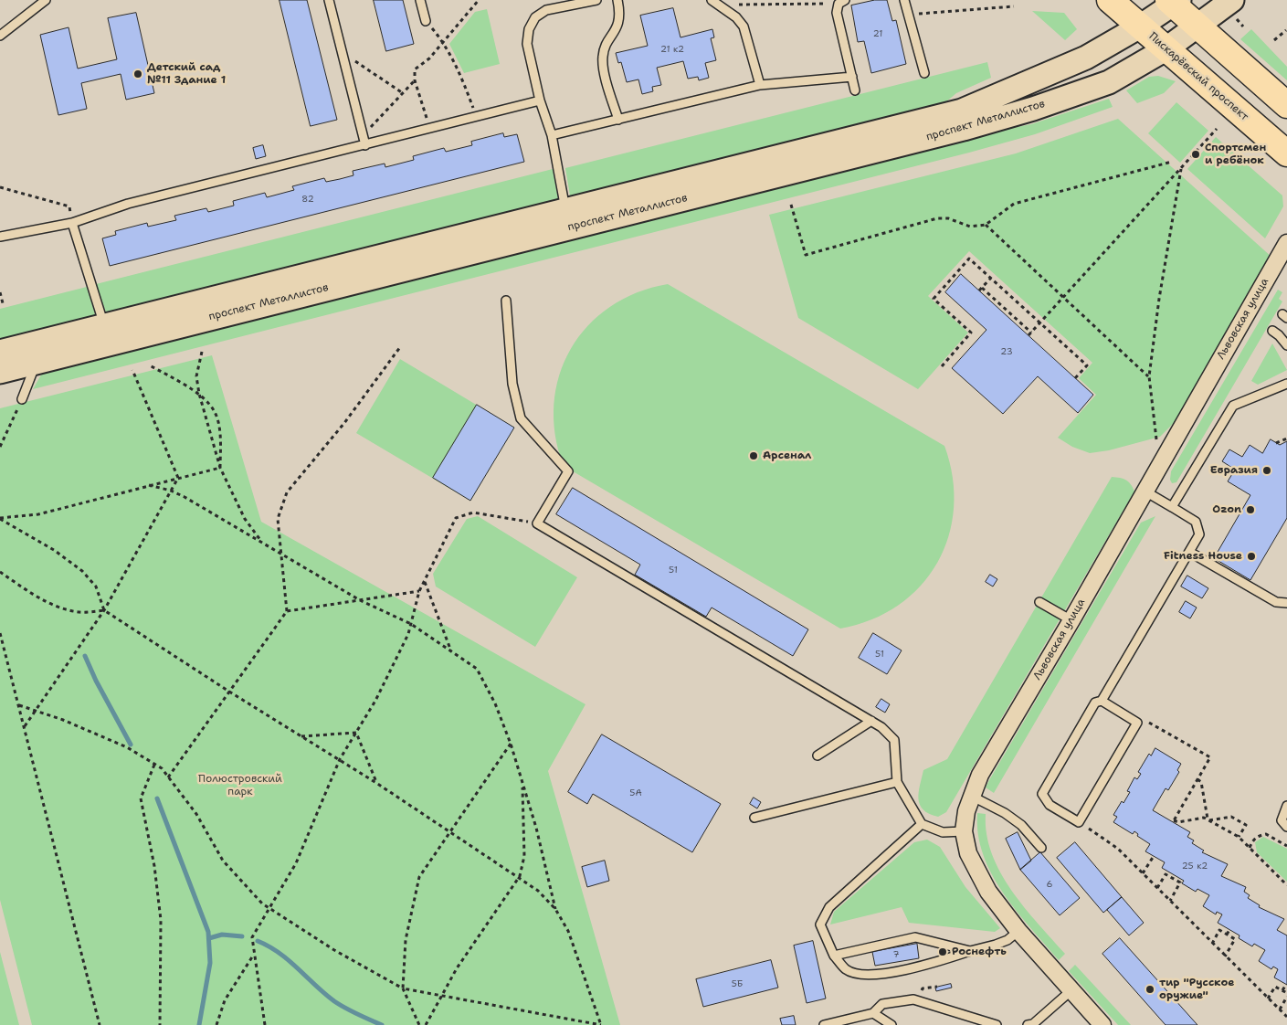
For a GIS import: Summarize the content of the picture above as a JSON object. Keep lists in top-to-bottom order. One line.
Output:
{"streets":{"main road":["Пискарёвский проспект"],"street":["проспект Металлистов","Львовская улица"]},"crossings":[["Пискарёвский проспект","проспект Металлистов"]],"parks":["Полюстровский парк"],"places":["Детский сад №11 Здание 1","Спортсмен и ребёнок","Арсенал","Евразия","Ozon","Fitness House","Роснефть","тир \"Русское оружие\""],"house_numbers":["21","21 к2","82","23","51","51","5А","25 к2","6","7","5Б"]}
